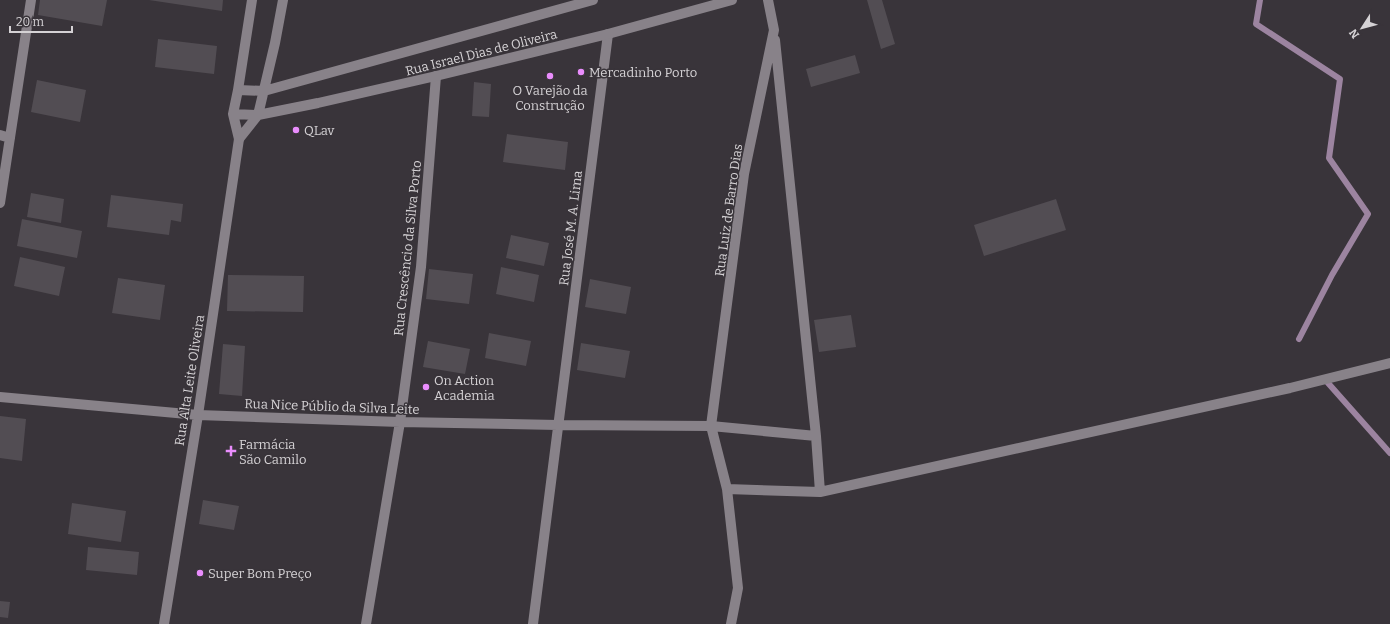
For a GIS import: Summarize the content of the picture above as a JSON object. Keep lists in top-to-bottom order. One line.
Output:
{"streets":{"street":["Rua Israel Dias de Oliveira","Rua Luiz de Barro Dias","Rua José M. A. Lima","Rua Crescêncio da Silva Porto","Rua Alta Leite Oliveira","Rua Nice Públio da Silva Leite"]},"crossings":[["Rua Israel Dias de Oliveira","Rua José M. A. Lima"],["Rua Israel Dias de Oliveira","Rua Crescêncio da Silva Porto"],["Rua Israel Dias de Oliveira","Rua Alta Leite Oliveira"],["Rua Luiz de Barro Dias","Rua Nice Públio da Silva Leite"],["Rua José M. A. Lima","Rua Nice Públio da Silva Leite"],["Rua Crescêncio da Silva Porto","Rua Nice Públio da Silva Leite"],["Rua Alta Leite Oliveira","Rua Nice Públio da Silva Leite"]],"places":{"other":["Mercadinho Porto","O Varejão da Construção","QLav","On Action Academia","Super Bom Preço"],"health":["Farmácia São Camilo"]},"scale_bar":"20 m","north":"bottom left"}
